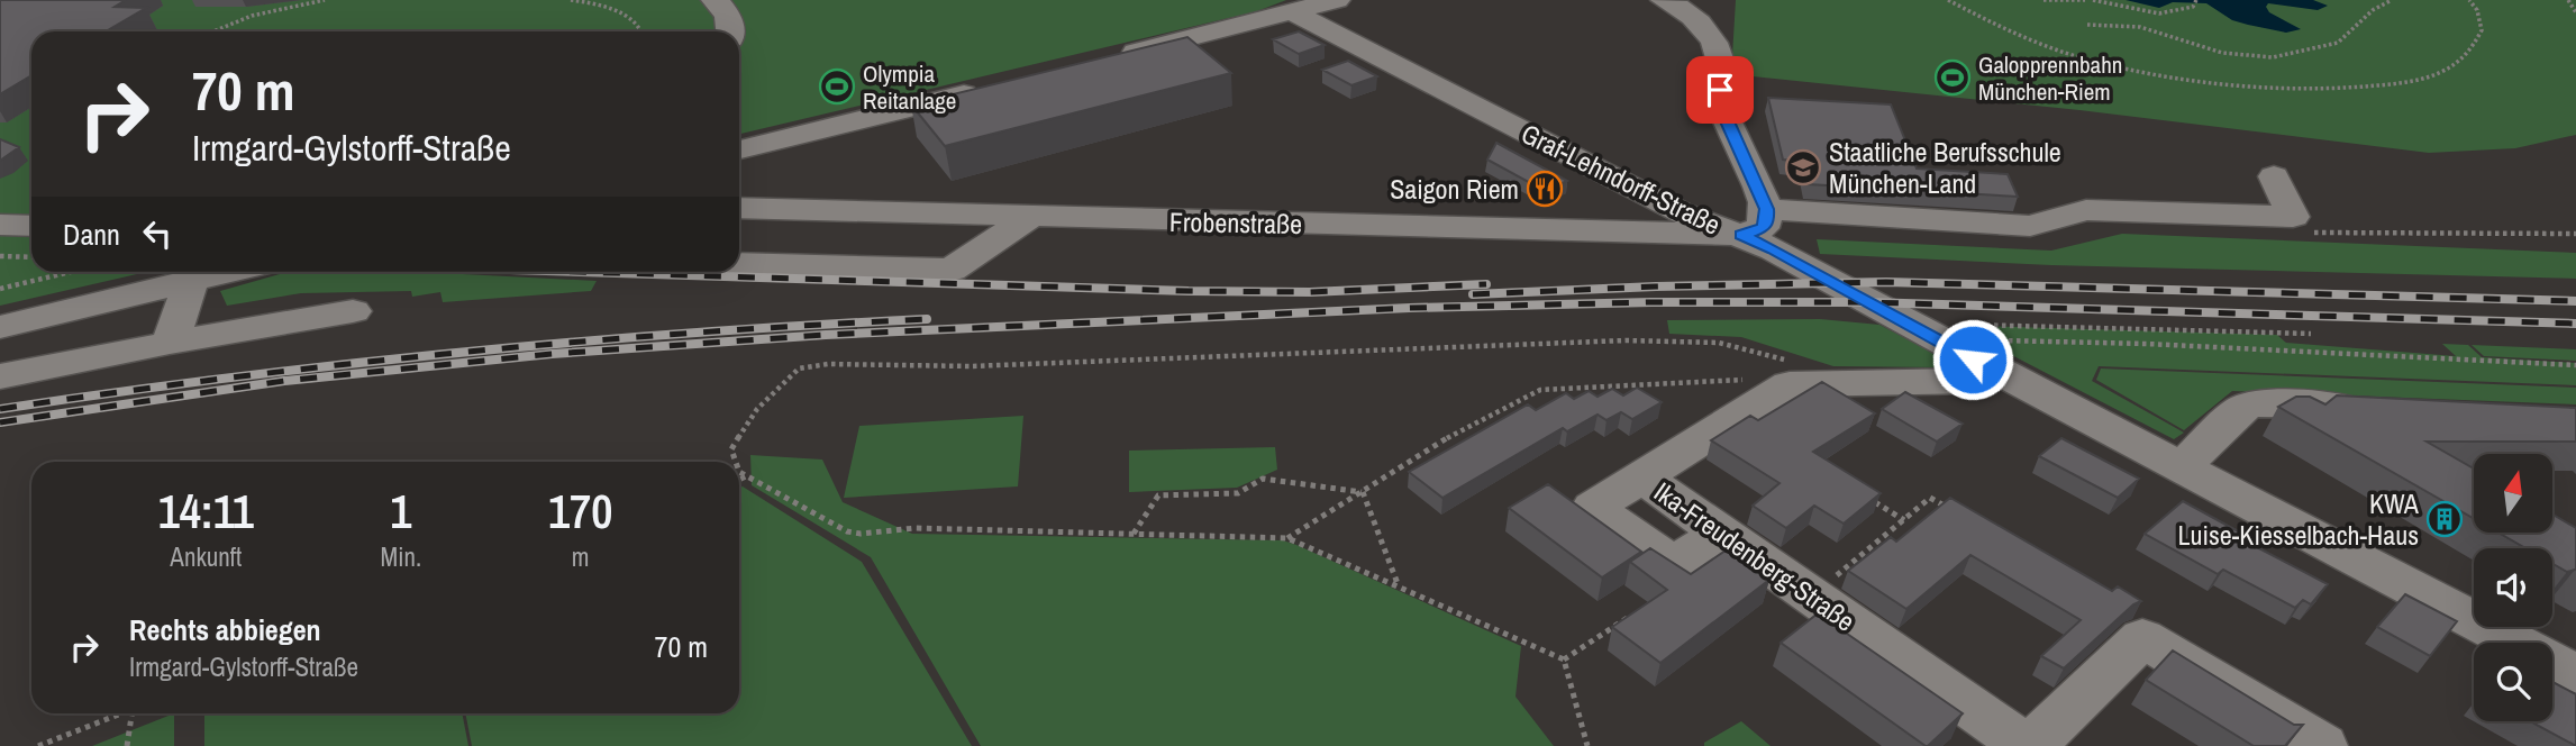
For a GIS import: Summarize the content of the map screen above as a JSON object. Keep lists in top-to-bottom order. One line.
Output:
{"streets":{"street":["Graf-Lehndorff-Straße","Frobenstraße","Ika-Freudenberg-Straße"]},"crossings":[["Graf-Lehndorff-Straße","Frobenstraße"]],"places":{"sports":["Galopprennbahn München-Riem","Olympia Reitanlage"],"school or university":["Staatliche Berufsschule München-Land"],"restaurant":["Saigon Riem"],"building":["KWA Luise-Kiesselbach-Haus"]},"north":"top","page":{"turn":["70 m","Irmgard-Gylstorff-Straße"],"then":"Dann","eta":["14:11","Ankunft","1","Min.","170","m"],"list":[{"name":"Rechts abbiegen","note":"Irmgard-Gylstorff-Straße","value":"70 m"}]}}
